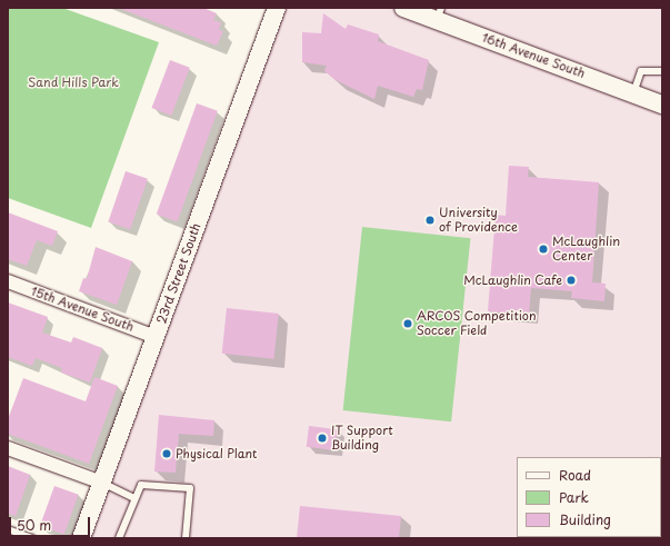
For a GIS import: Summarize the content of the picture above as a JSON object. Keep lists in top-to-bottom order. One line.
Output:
{"streets":{"street":["16th Avenue South","23rd Street South","15th Avenue South"]},"crossings":[["23rd Street South","15th Avenue South"]],"parks":["Sand Hills Park"],"places":["University of Providence","McLaughlin Center","McLaughlin Cafe","ARCOS Competition Soccer Field","IT Support Building","Physical Plant"],"legend":["Road","Park","Building"],"scale_bar":"50 m"}
